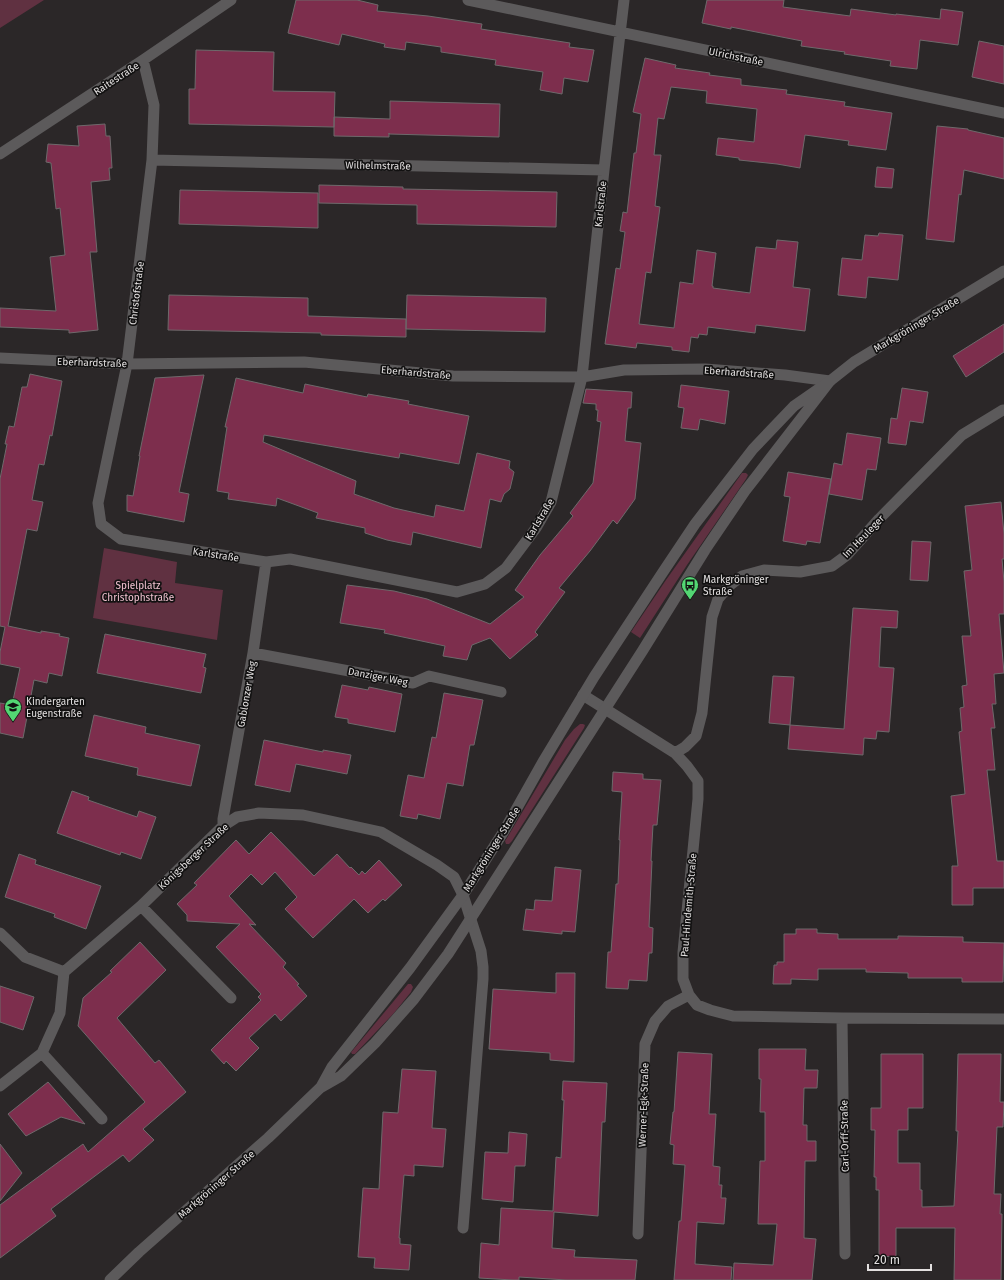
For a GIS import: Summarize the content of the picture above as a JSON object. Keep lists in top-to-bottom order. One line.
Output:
{"streets":{"street":["Ulrichstraße","Raitestraße","Wilhelmstraße","Karlstraße","Christofstraße","Markgröninger Straße","Eberhardstraße","Im Heuleger","Danziger Weg","Gablonzer Weg","Königsberger Straße","Paul-Hindemith-Straße","Werner-Egk-Straße","Carl-Orff-Straße"]},"crossings":[["Ulrichstraße","Karlstraße"],["Raitestraße","Christofstraße"],["Wilhelmstraße","Karlstraße"],["Wilhelmstraße","Christofstraße"],["Karlstraße","Christofstraße"],["Karlstraße","Eberhardstraße"],["Karlstraße","Gablonzer Weg"],["Christofstraße","Eberhardstraße"],["Markgröninger Straße","Eberhardstraße"],["Markgröninger Straße","Königsberger Straße"],["Markgröninger Straße","Paul-Hindemith-Straße"],["Im Heuleger","Paul-Hindemith-Straße"],["Danziger Weg","Gablonzer Weg"],["Gablonzer Weg","Königsberger Straße"],["Paul-Hindemith-Straße","Werner-Egk-Straße"]],"parks":["Spielplatz Christophstraße"],"places":{"bus stop":["Markgröninger Straße"],"school or university":["Kindergarten Eugenstraße"]},"scale_bar":"20 m"}
